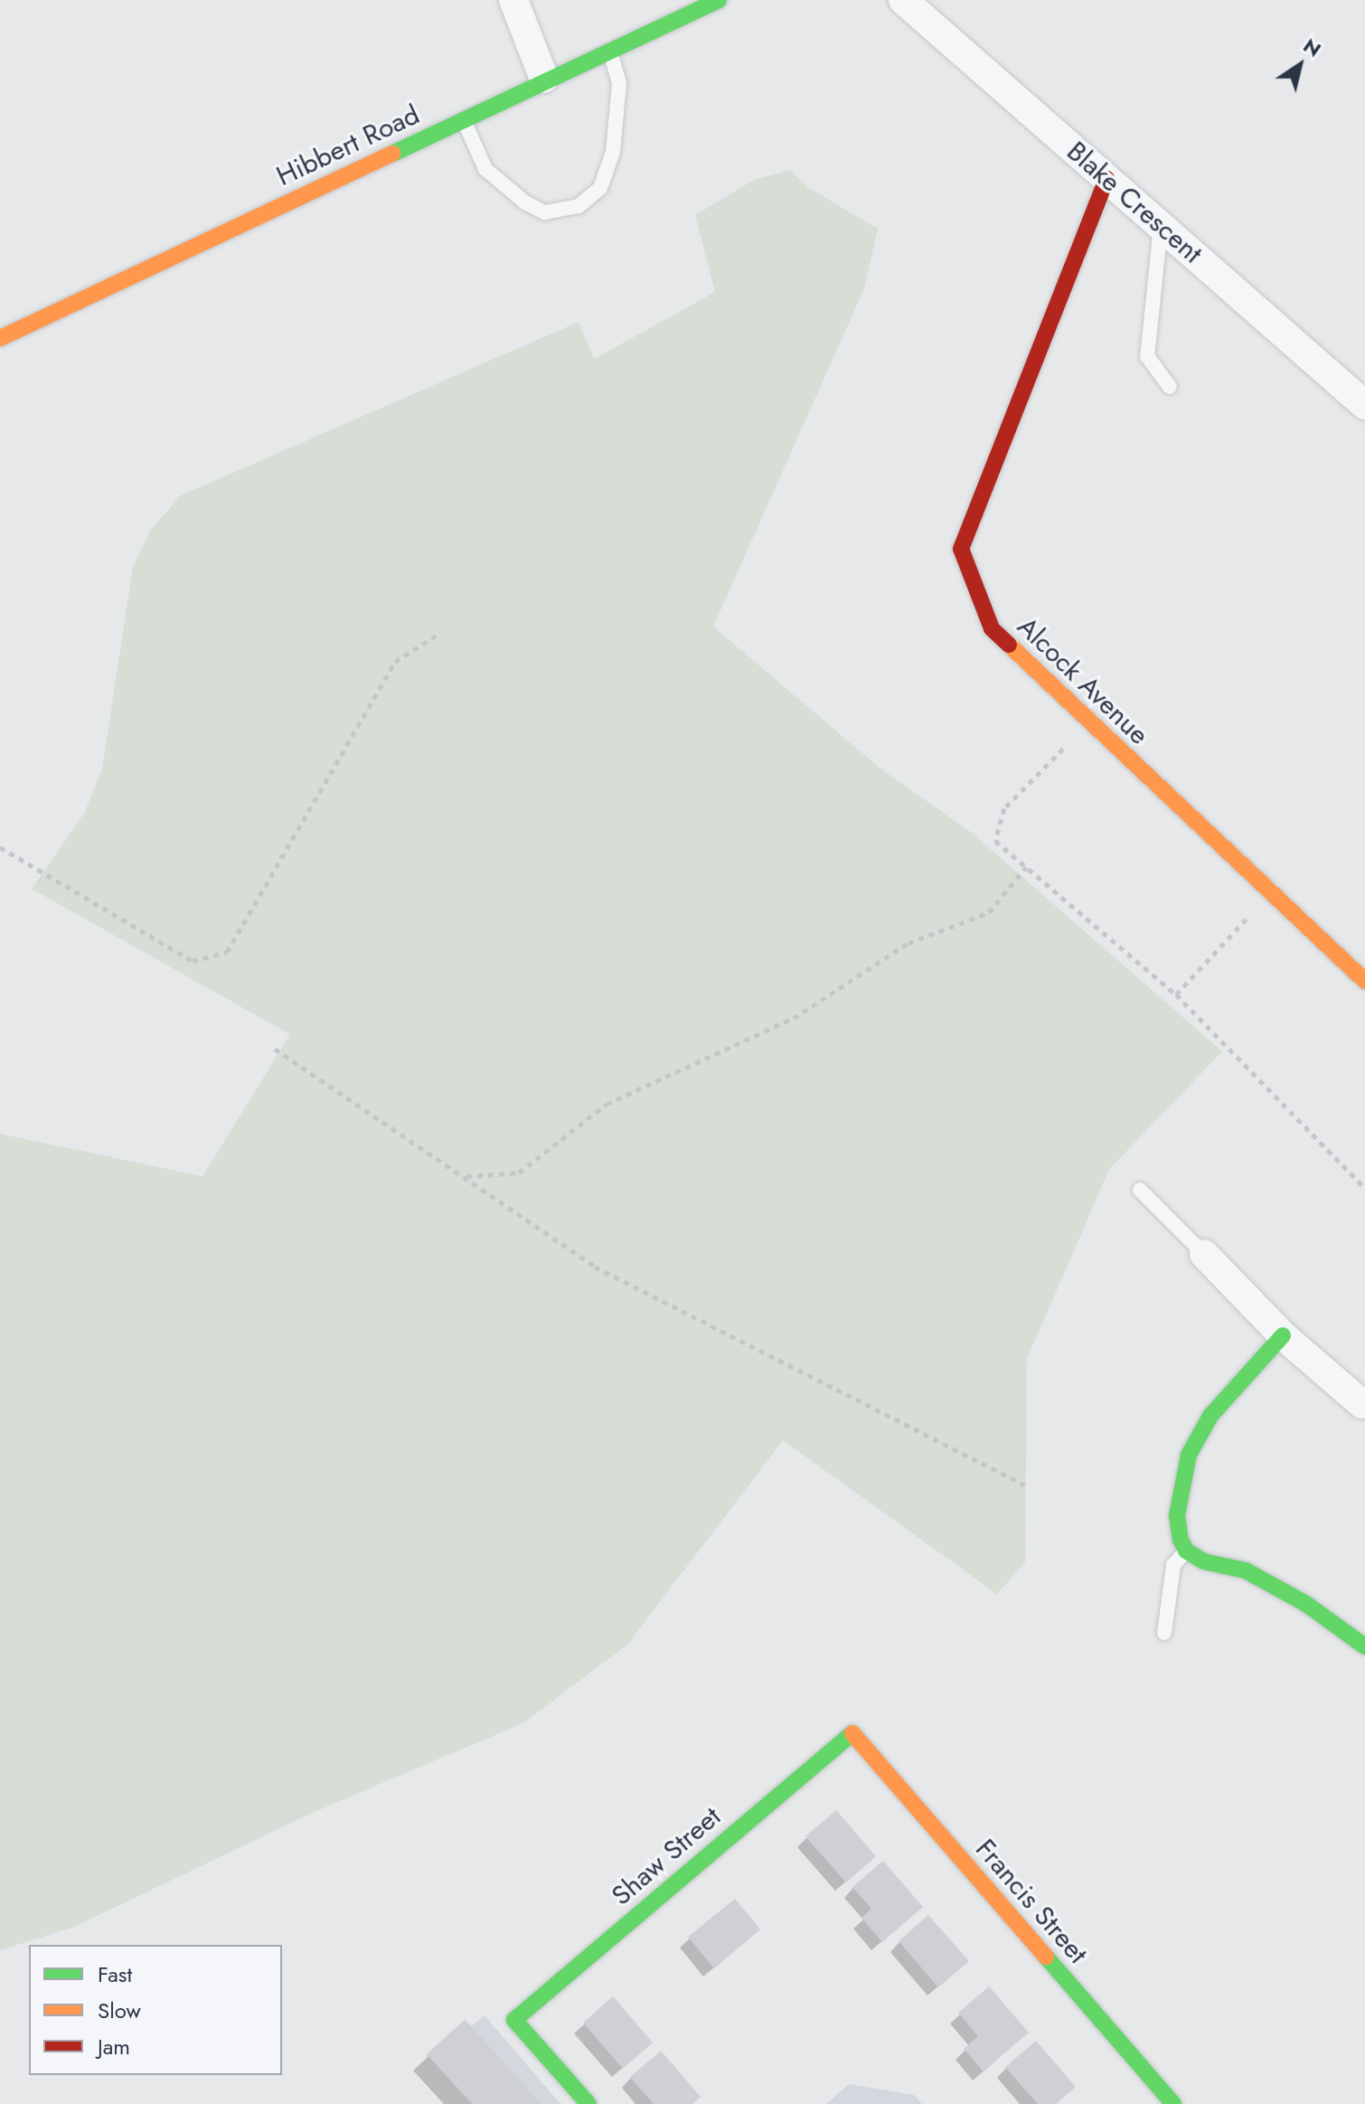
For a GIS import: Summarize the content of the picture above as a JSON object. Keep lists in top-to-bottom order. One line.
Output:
{"streets":{"street":["Hibbert Road","Blake Crescent","Alcock Avenue","Shaw Street","Francis Street"]},"crossings":[["Blake Crescent","Alcock Avenue"],["Shaw Street","Francis Street"]],"legend":["Fast","Slow","Jam"],"north":"top right"}
